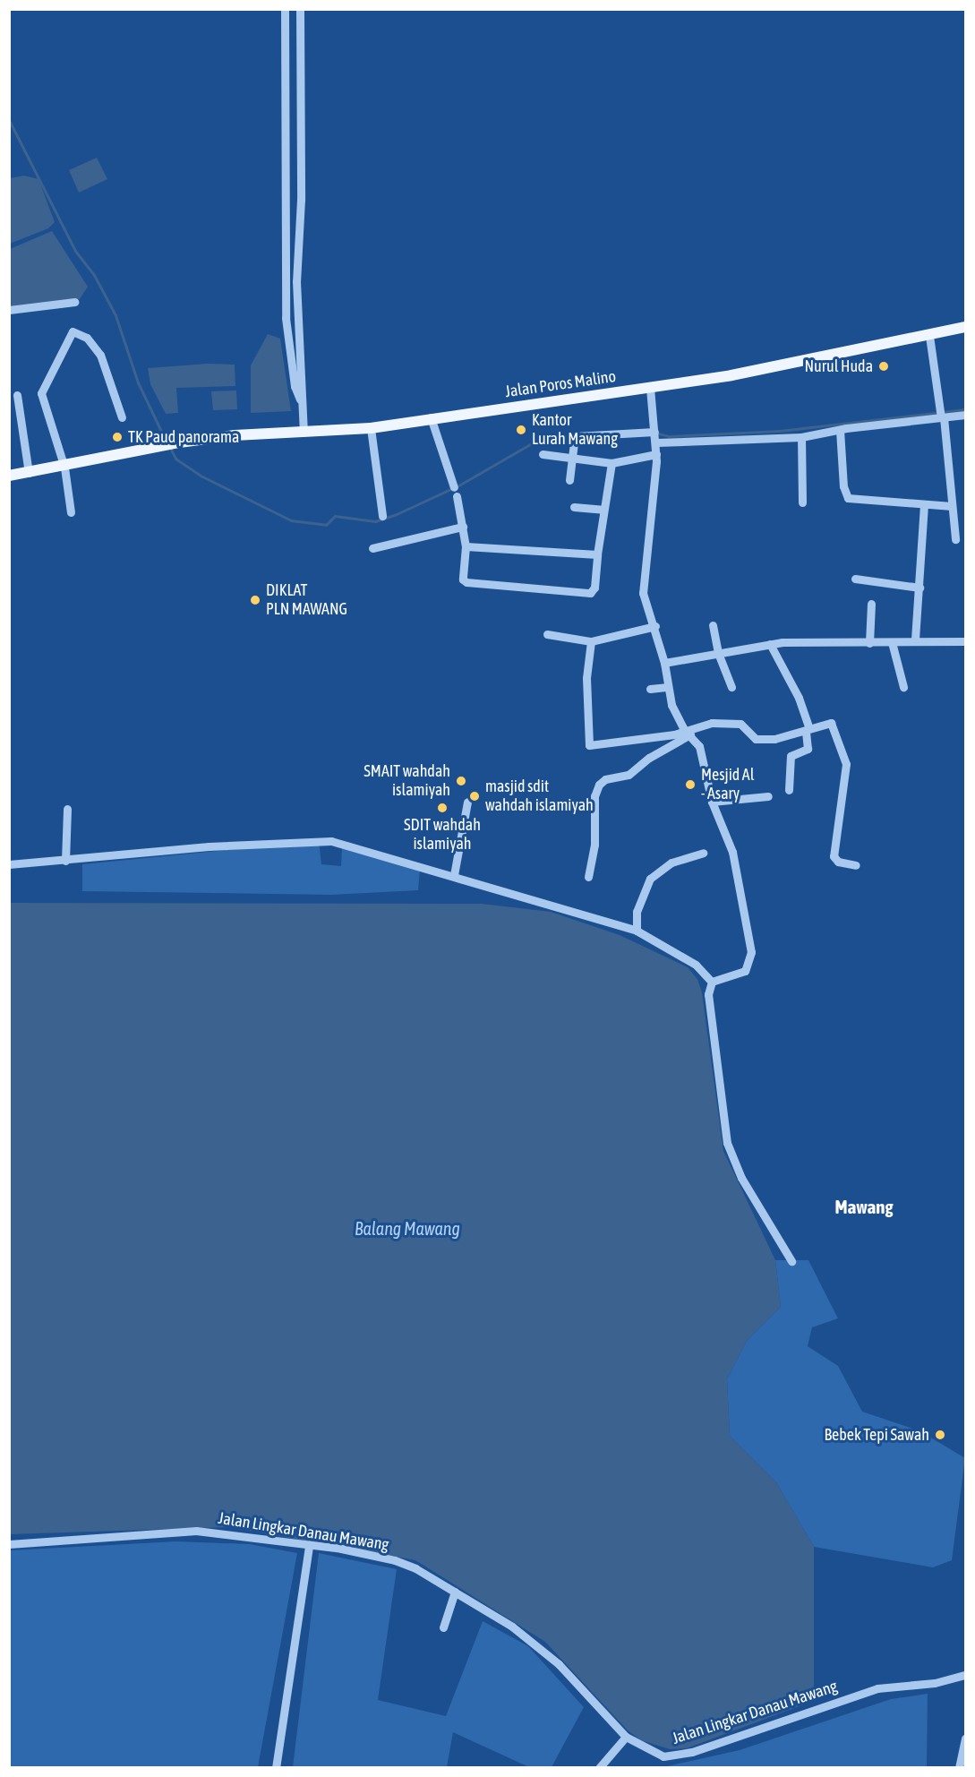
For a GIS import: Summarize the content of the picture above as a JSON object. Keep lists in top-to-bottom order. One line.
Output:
{"streets":{"main road":["Jalan Poros Malino"],"street":["Jalan Lingkar Danau Mawang"]},"districts":["Mawang"],"water":["Balang Mawang"],"places":["Nurul Huda","Kantor Lurah Mawang","TK Paud panorama","DIKLAT PLN MAWANG","SMAIT wahdah islamiyah","Mesjid Al - Asary","masjid sdit wahdah islamiyah","SDIT wahdah islamiyah","Bebek Tepi Sawah"]}
